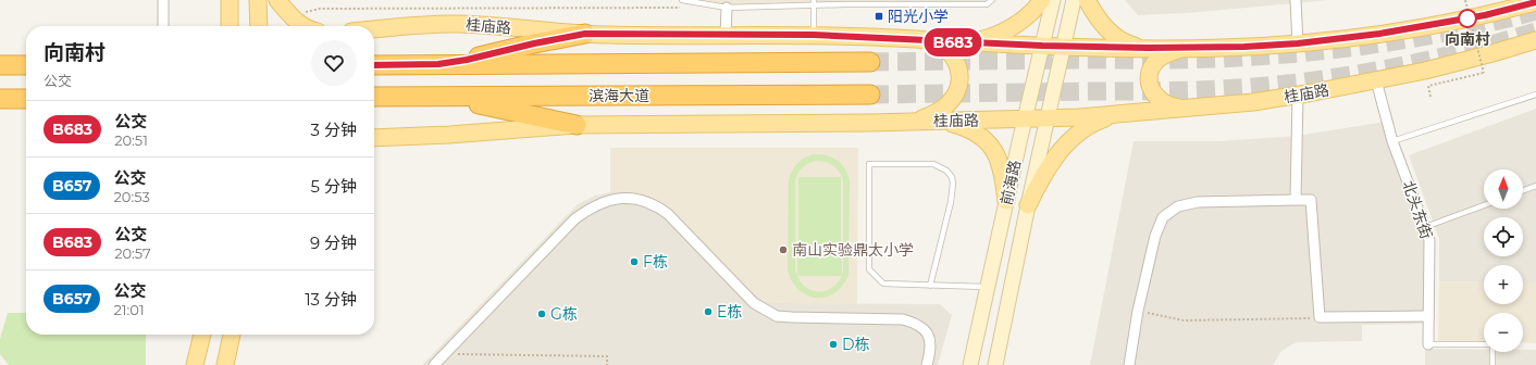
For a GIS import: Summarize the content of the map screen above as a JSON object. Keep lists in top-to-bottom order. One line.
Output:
{"streets":{"highway":["滨海大道"],"main road":["桂庙路","前海路"],"street":["北头东街"]},"crossings":[["桂庙路","前海路"],["桂庙路","北头东街"]],"places":{"transit":["阳光小学"],"other":["向南村","南山实验鼎太小学","F栋","E栋","G栋","D栋"]},"lines":["bus line B683"],"north":"top","page":{"on_map":"B683","heading":["向南村","公交"],"list":[{"mark":"B683","name":"公交","note":"20:51","value":"3 分钟"},{"mark":"B657","name":"公交","note":"20:53","value":"5 分钟"},{"mark":"B683","name":"公交","note":"20:57","value":"9 分钟"},{"mark":"B657","name":"公交","note":"21:01","value":"13 分钟"}],"map_buttons":["+","−"]}}
